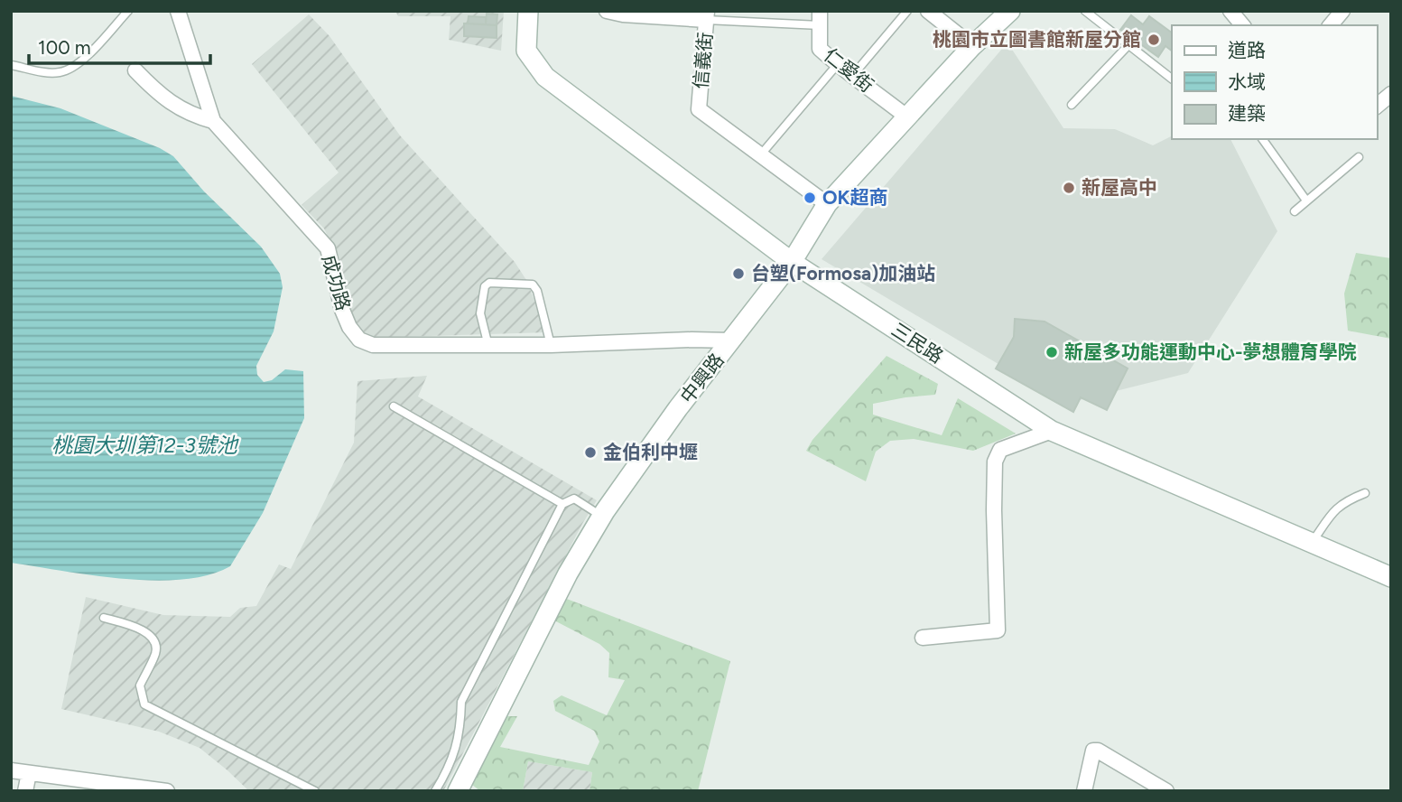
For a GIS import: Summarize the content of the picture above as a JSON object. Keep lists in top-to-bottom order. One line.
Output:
{"streets":{"street":["信義街","仁愛街","成功路","三民路","中興路"]},"crossings":[["仁愛街","中興路"],["成功路","中興路"],["三民路","中興路"]],"water":["桃園大圳第12-3號池"],"places":["桃園市立圖書館新屋分館","新屋高中","OK超商","台塑(Formosa)加油站","新屋多功能運動中心-夢想體育學院","金伯利中壢"],"legend":["道路","水域","建築"],"scale_bar":"100 m"}
